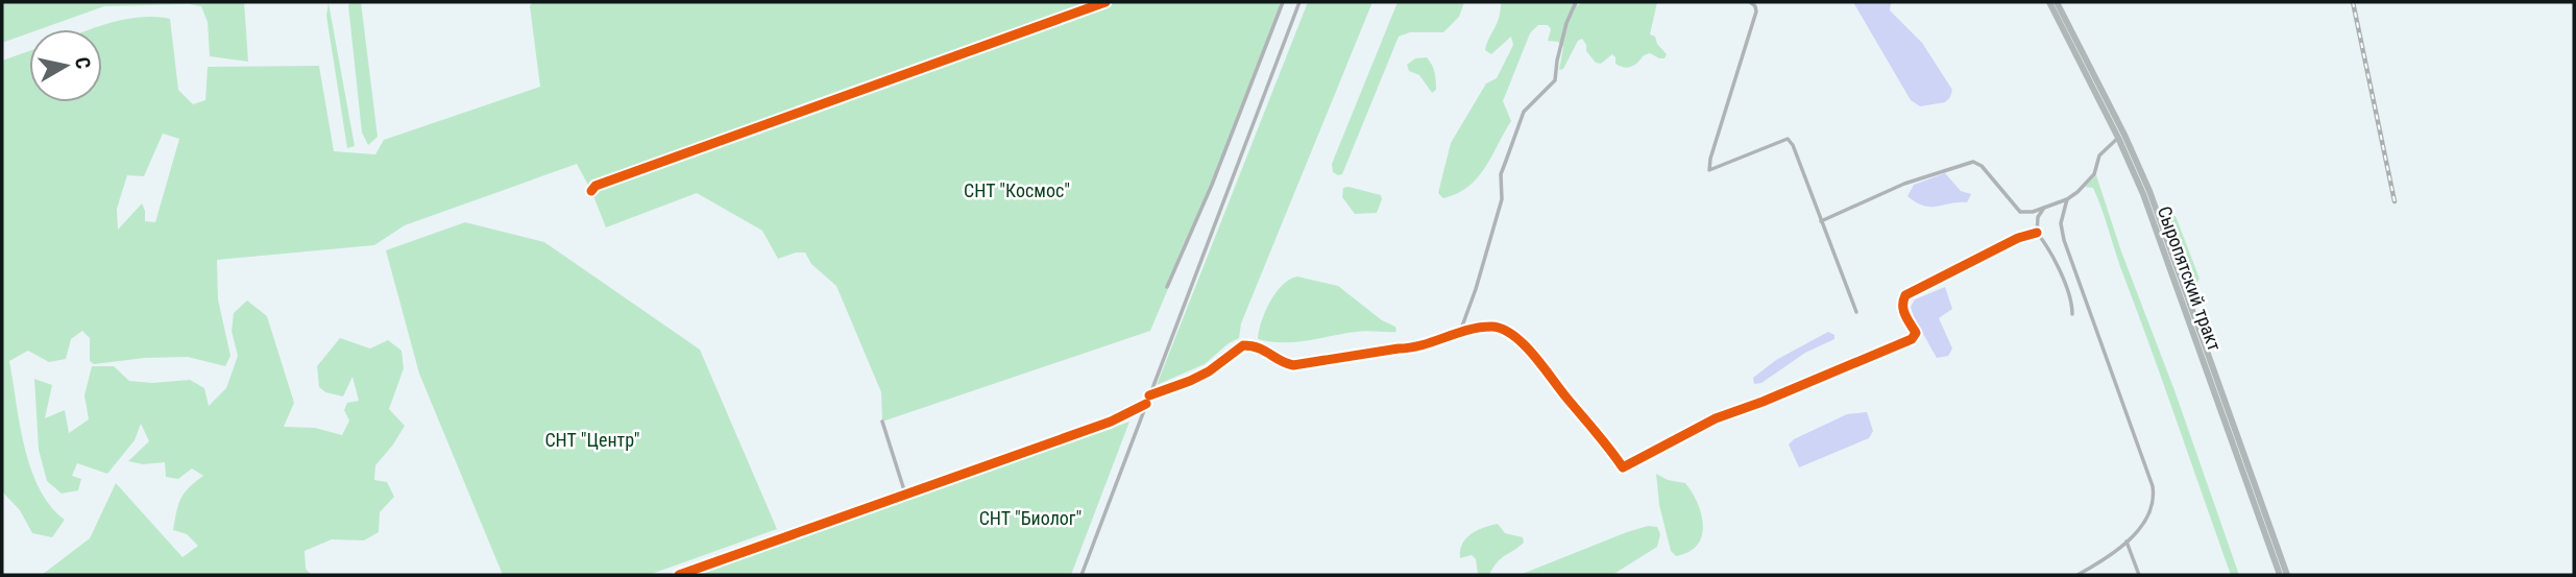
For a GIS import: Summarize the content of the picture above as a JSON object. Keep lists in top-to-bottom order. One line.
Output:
{"streets":{"main road":["Сыропятский тракт"]},"parks":["СНТ \"Космос\"","СНТ \"Центр\"","СНТ \"Биолог\""],"north":"right"}
